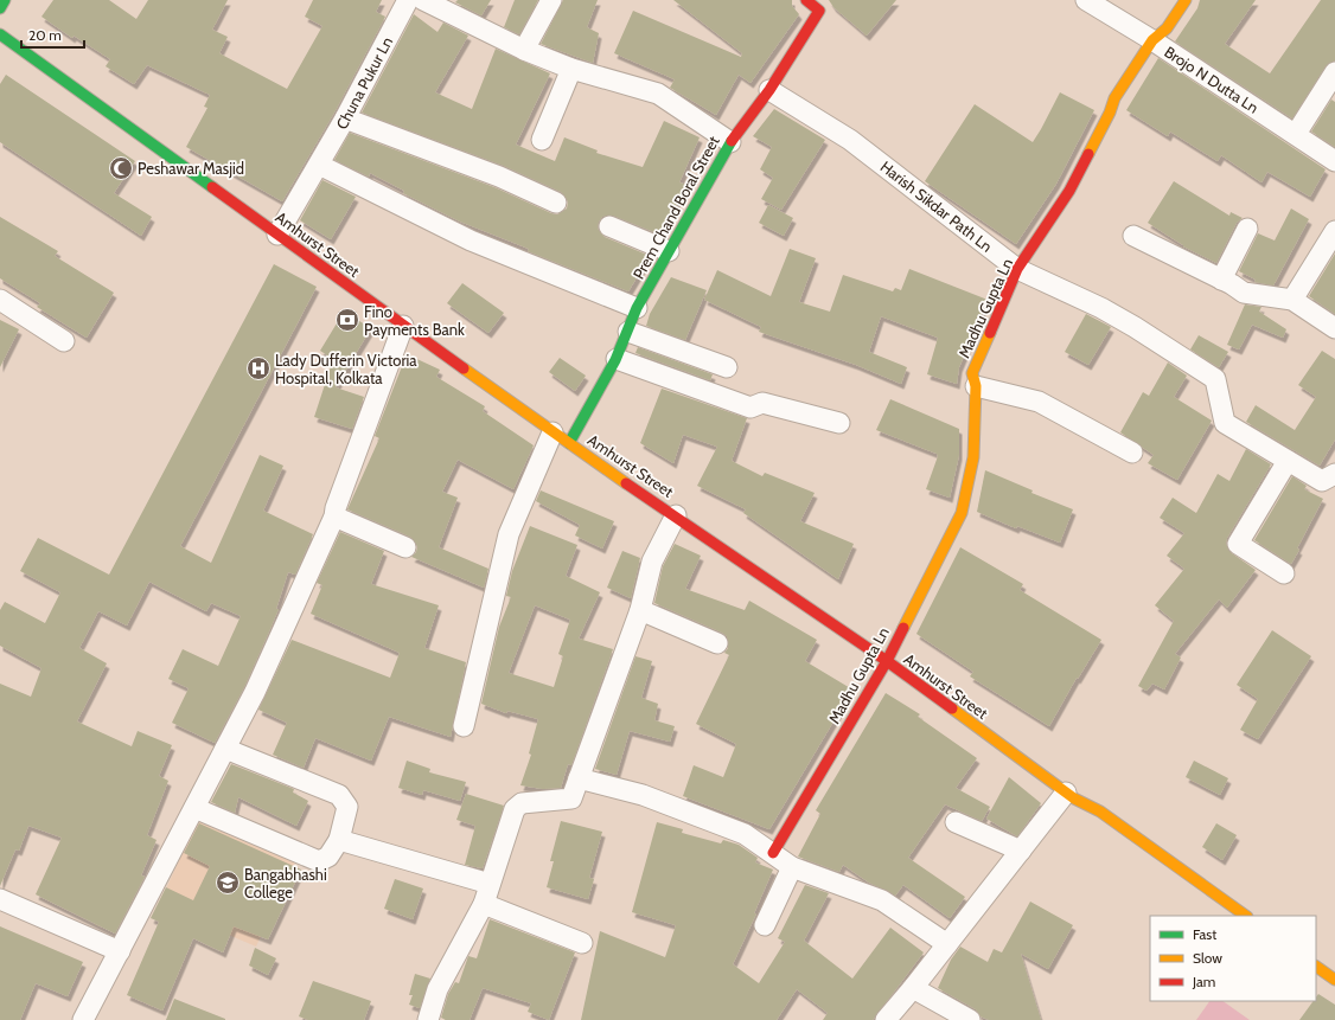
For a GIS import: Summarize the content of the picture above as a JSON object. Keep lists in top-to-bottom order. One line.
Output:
{"streets":{"main road":["Prem Chand Boral Street","Amhurst Street","Madhu Gupta Ln"],"street":["Brojo N Dutta Ln","Chuna Pukur Ln","Harish Sikdar Path Ln"]},"crossings":[["Brojo N Dutta Ln","Madhu Gupta Ln"],["Chuna Pukur Ln","Amhurst Street"],["Harish Sikdar Path Ln","Prem Chand Boral Street"],["Harish Sikdar Path Ln","Madhu Gupta Ln"],["Prem Chand Boral Street","Amhurst Street"],["Amhurst Street","Madhu Gupta Ln"]],"places":{"mosque":["Peshawar Masjid"],"bank":["Fino Payments Bank"],"hospital":["Lady Dufferin Victoria Hospital, Kolkata"],"school or university":["Bangabhashi College"]},"legend":["Fast","Slow","Jam"],"scale_bar":"20 m"}
